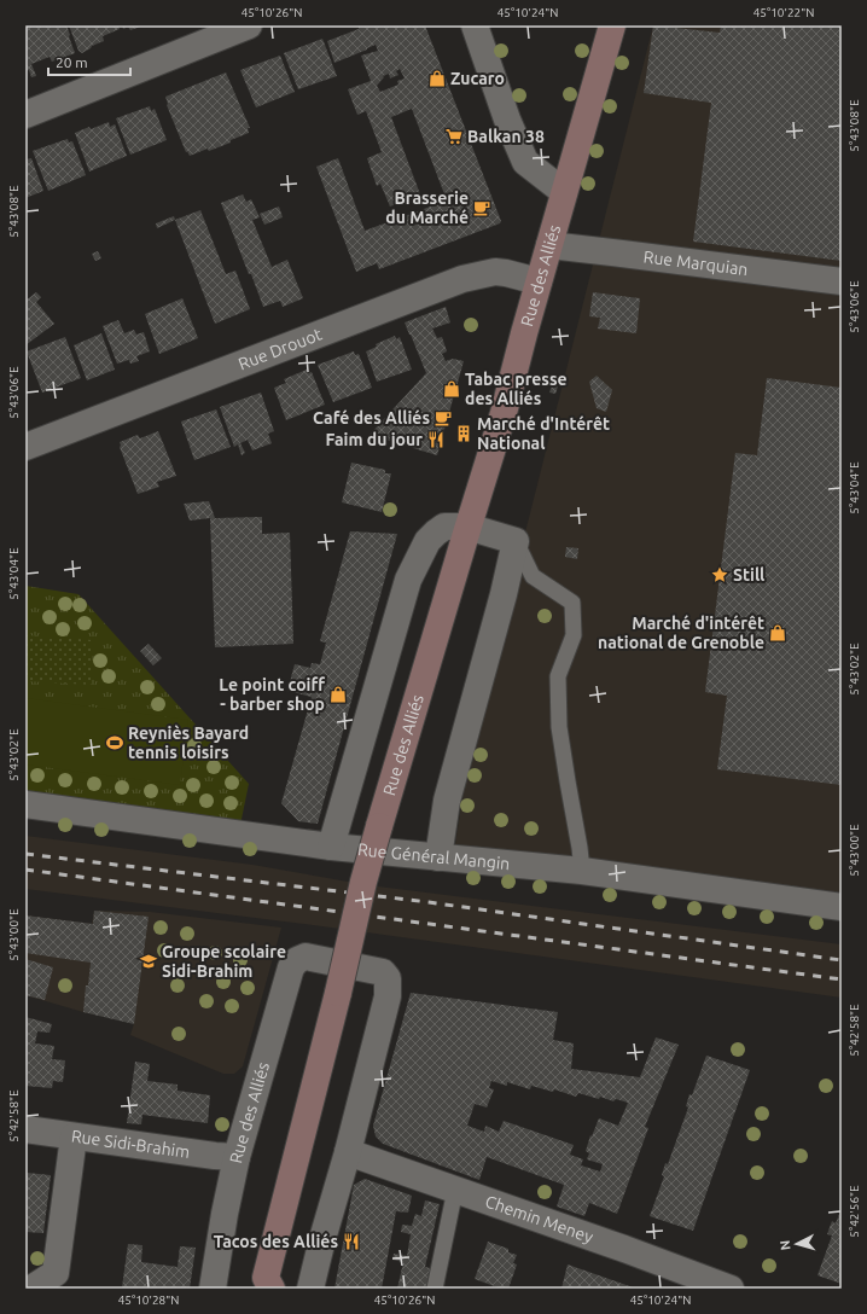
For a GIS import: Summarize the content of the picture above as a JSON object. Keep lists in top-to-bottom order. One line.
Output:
{"streets":{"main road":["Rue des Alliés"],"street":["Rue Marquian","Rue Drouot","Rue Général Mangin","Rue Sidi-Brahim","Chemin Meney"]},"crossings":[["Rue Marquian","Rue des Alliés"],["Rue des Alliés","Rue Drouot"],["Rue des Alliés","Rue Sidi-Brahim"],["Rue des Alliés","Chemin Meney"]],"places":{"shop":["Zucaro","Tabac presse des Alliés","Marché d'intérêt national de Grenoble","Le point coiff - barber shop"],"supermarket":["Balkan 38"],"cafe":["Brasserie du Marché","Café des Alliés"],"building":["Marché d'Intérêt National"],"restaurant":["Faim du jour","Tacos des Alliés"],"place":["Still"],"sports":["Reyniès Bayard tennis loisirs"],"school or university":["Groupe scolaire Sidi-Brahim"]},"scale_bar":"20 m","north":"left","coordinates":["45°10'26\"N","45°10'24\"N","45°10'22\"N","5°43'08\"E","5°43'06\"E","5°43'04\"E","5°43'02\"E","5°43'00\"E","5°42'58\"E","5°42'56\"E","45°10'28\"N"]}
